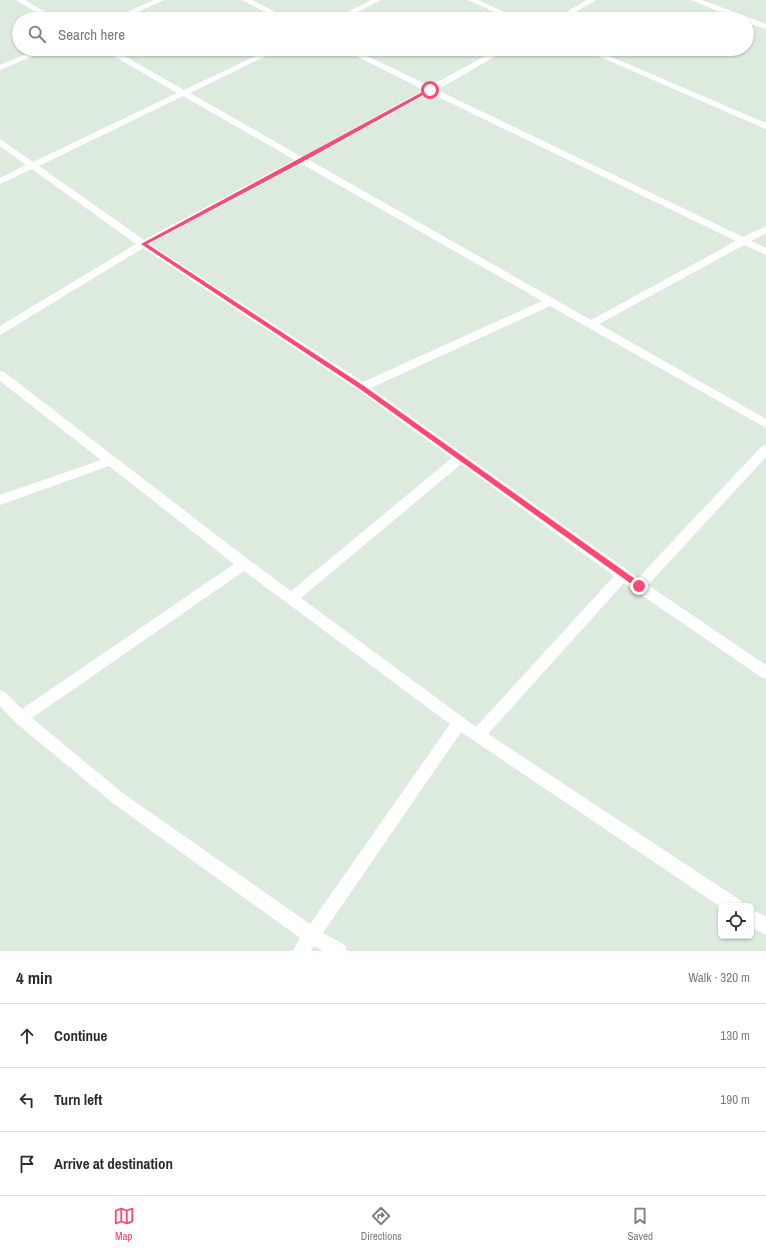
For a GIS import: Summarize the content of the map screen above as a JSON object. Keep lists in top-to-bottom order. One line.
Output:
{"page":{"search":"Search here","heading":["4 min","Walk · 320 m"],"list":[["Continue","130 m"],["Turn left","190 m"],"Arrive at destination"],"nav":["Map","Directions","Saved"]}}
